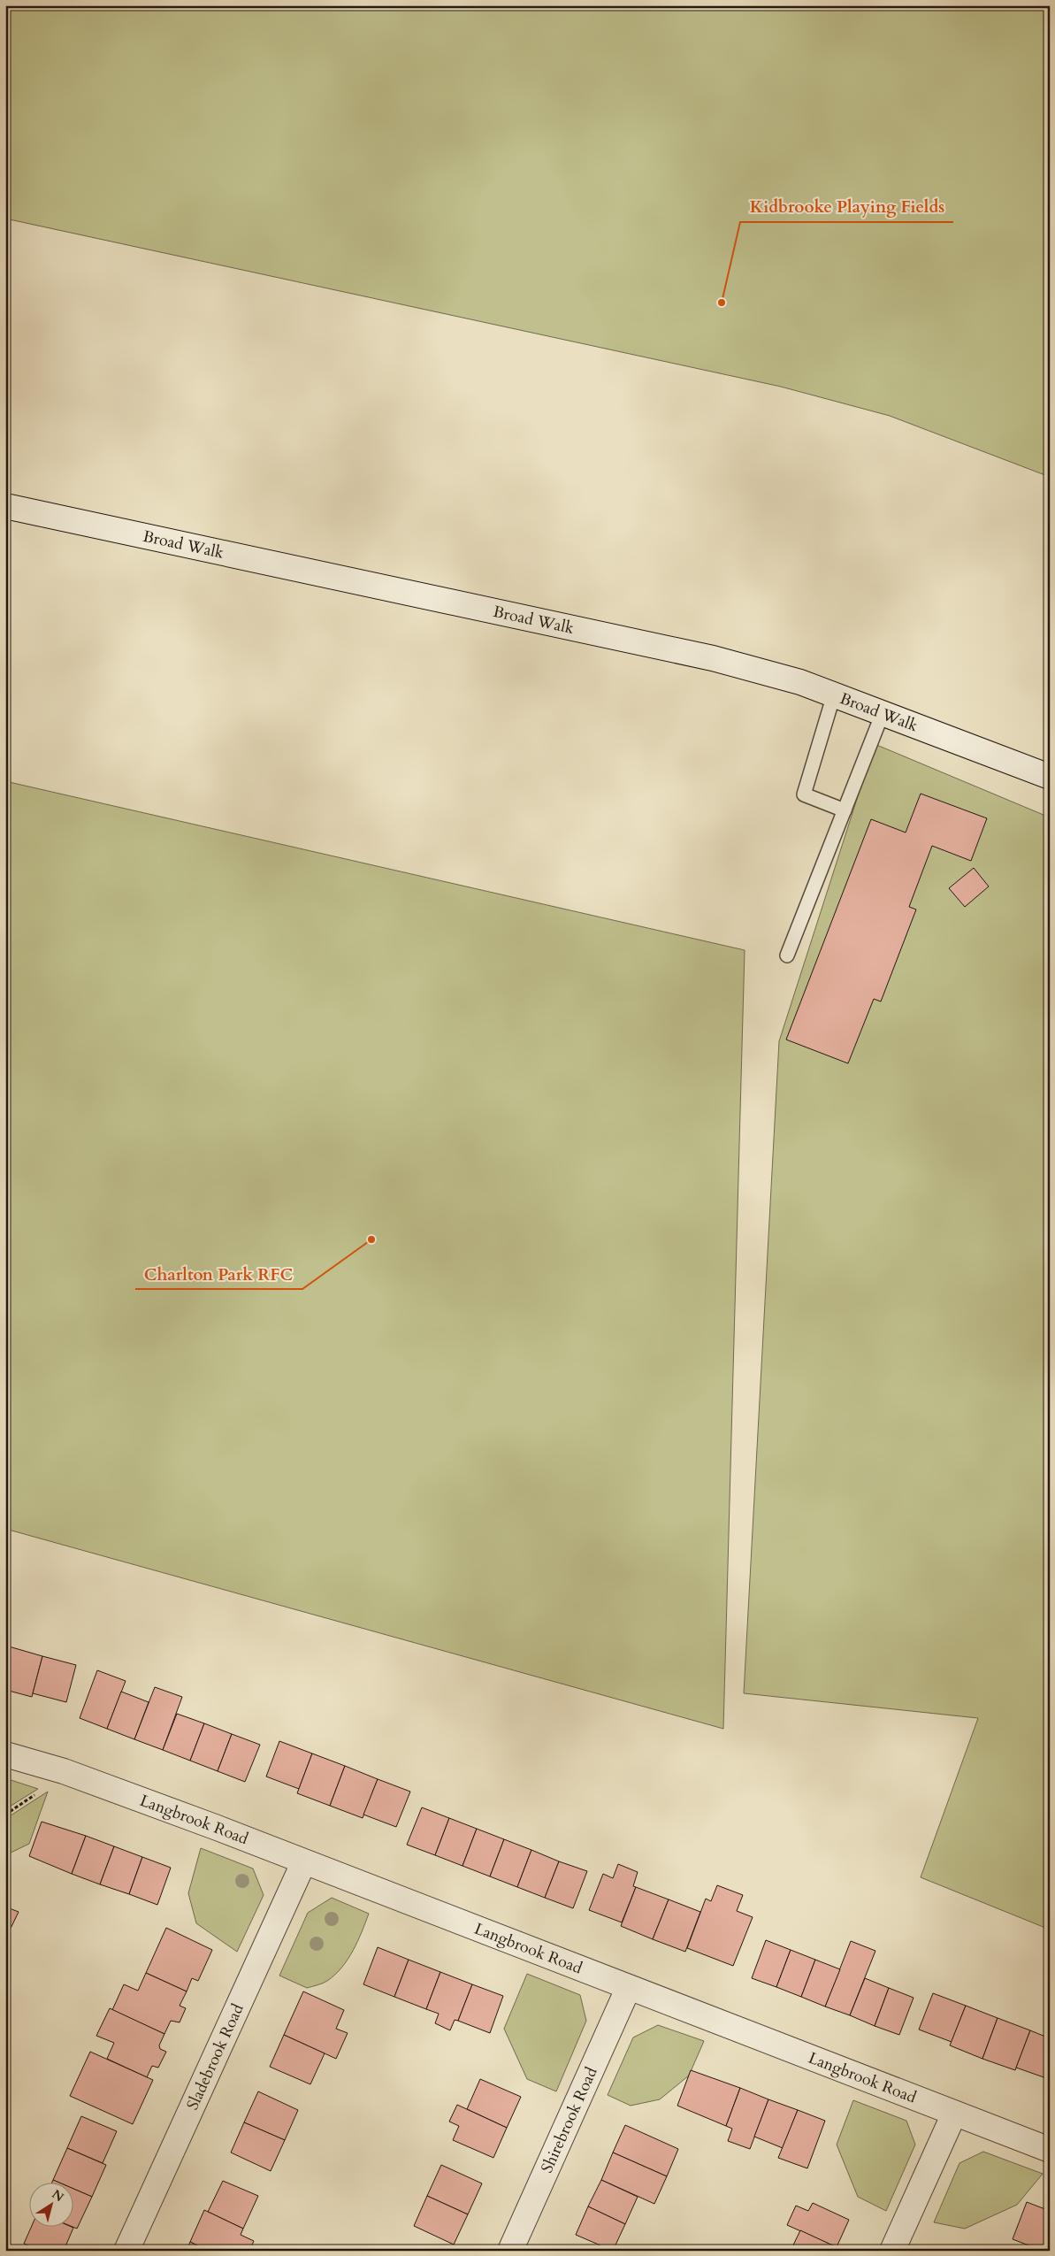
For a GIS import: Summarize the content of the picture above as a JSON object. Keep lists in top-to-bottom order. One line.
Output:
{"streets":{"street":["Broad Walk","Langbrook Road","Sladebrook Road","Shirebrook Road"]},"crossings":[["Langbrook Road","Sladebrook Road"],["Langbrook Road","Shirebrook Road"]],"places":["Kidbrooke Playing Fields","Charlton Park RFC"],"north":"top right"}
